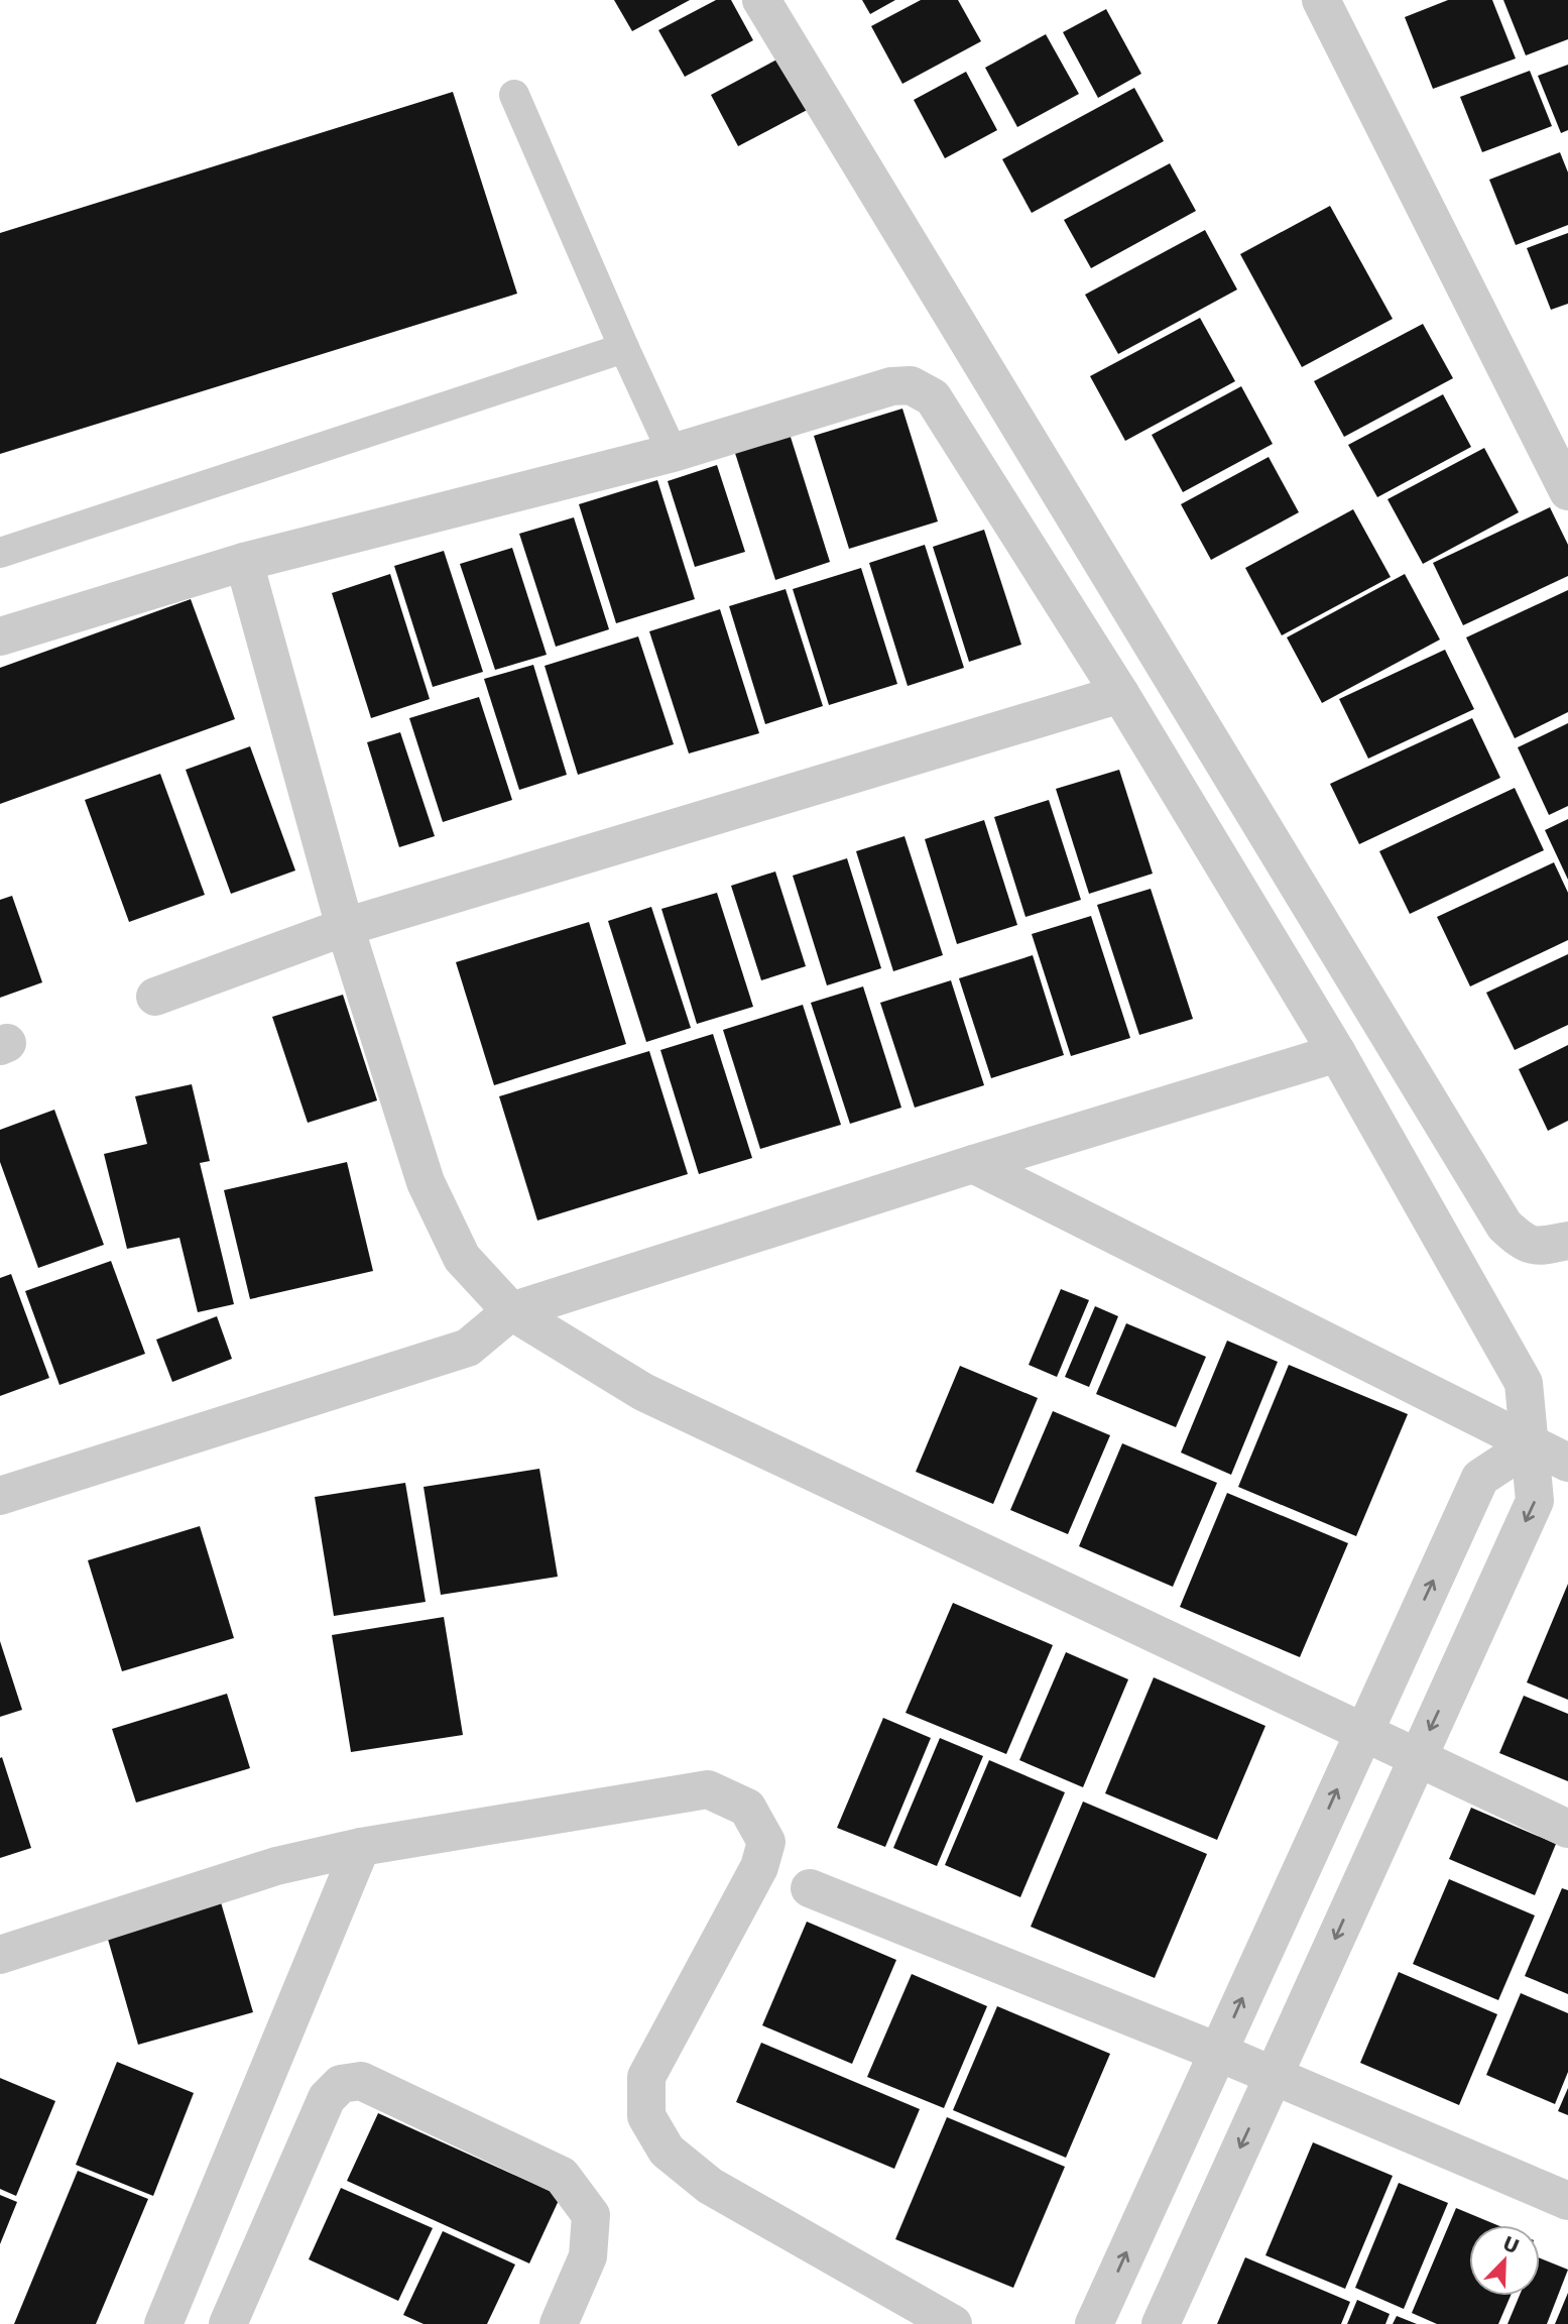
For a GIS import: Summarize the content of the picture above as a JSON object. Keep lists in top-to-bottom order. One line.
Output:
{"north":"top right"}
